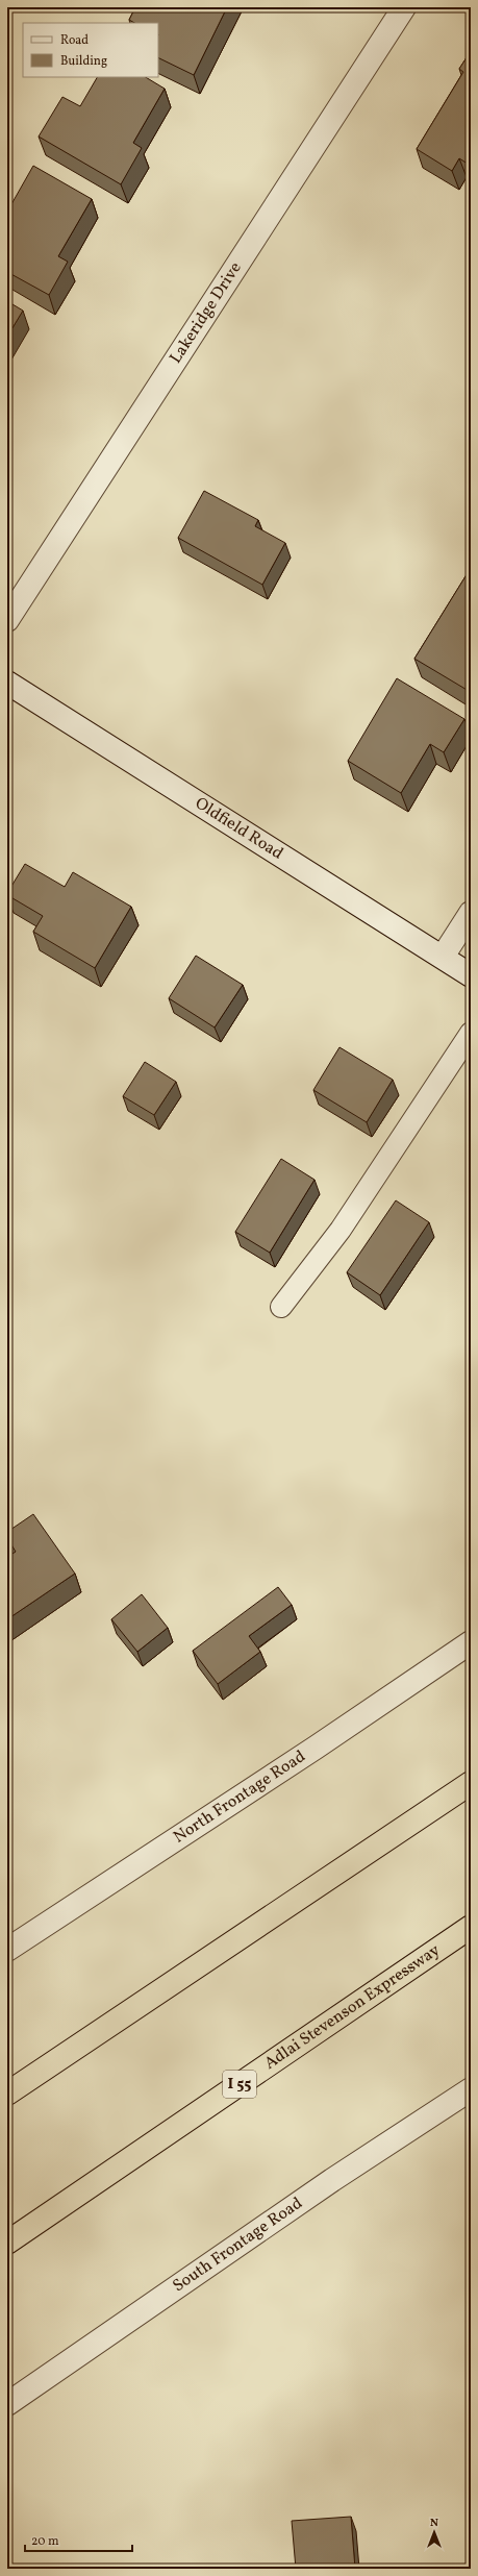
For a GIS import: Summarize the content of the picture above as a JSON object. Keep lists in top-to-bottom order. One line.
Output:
{"streets":{"highway":["Adlai Stevenson Expressway","I 55"],"street":["Lakeridge Drive","Oldfield Road","North Frontage Road","South Frontage Road"]},"legend":["Road","Building"],"scale_bar":"20 m","north":"top"}
